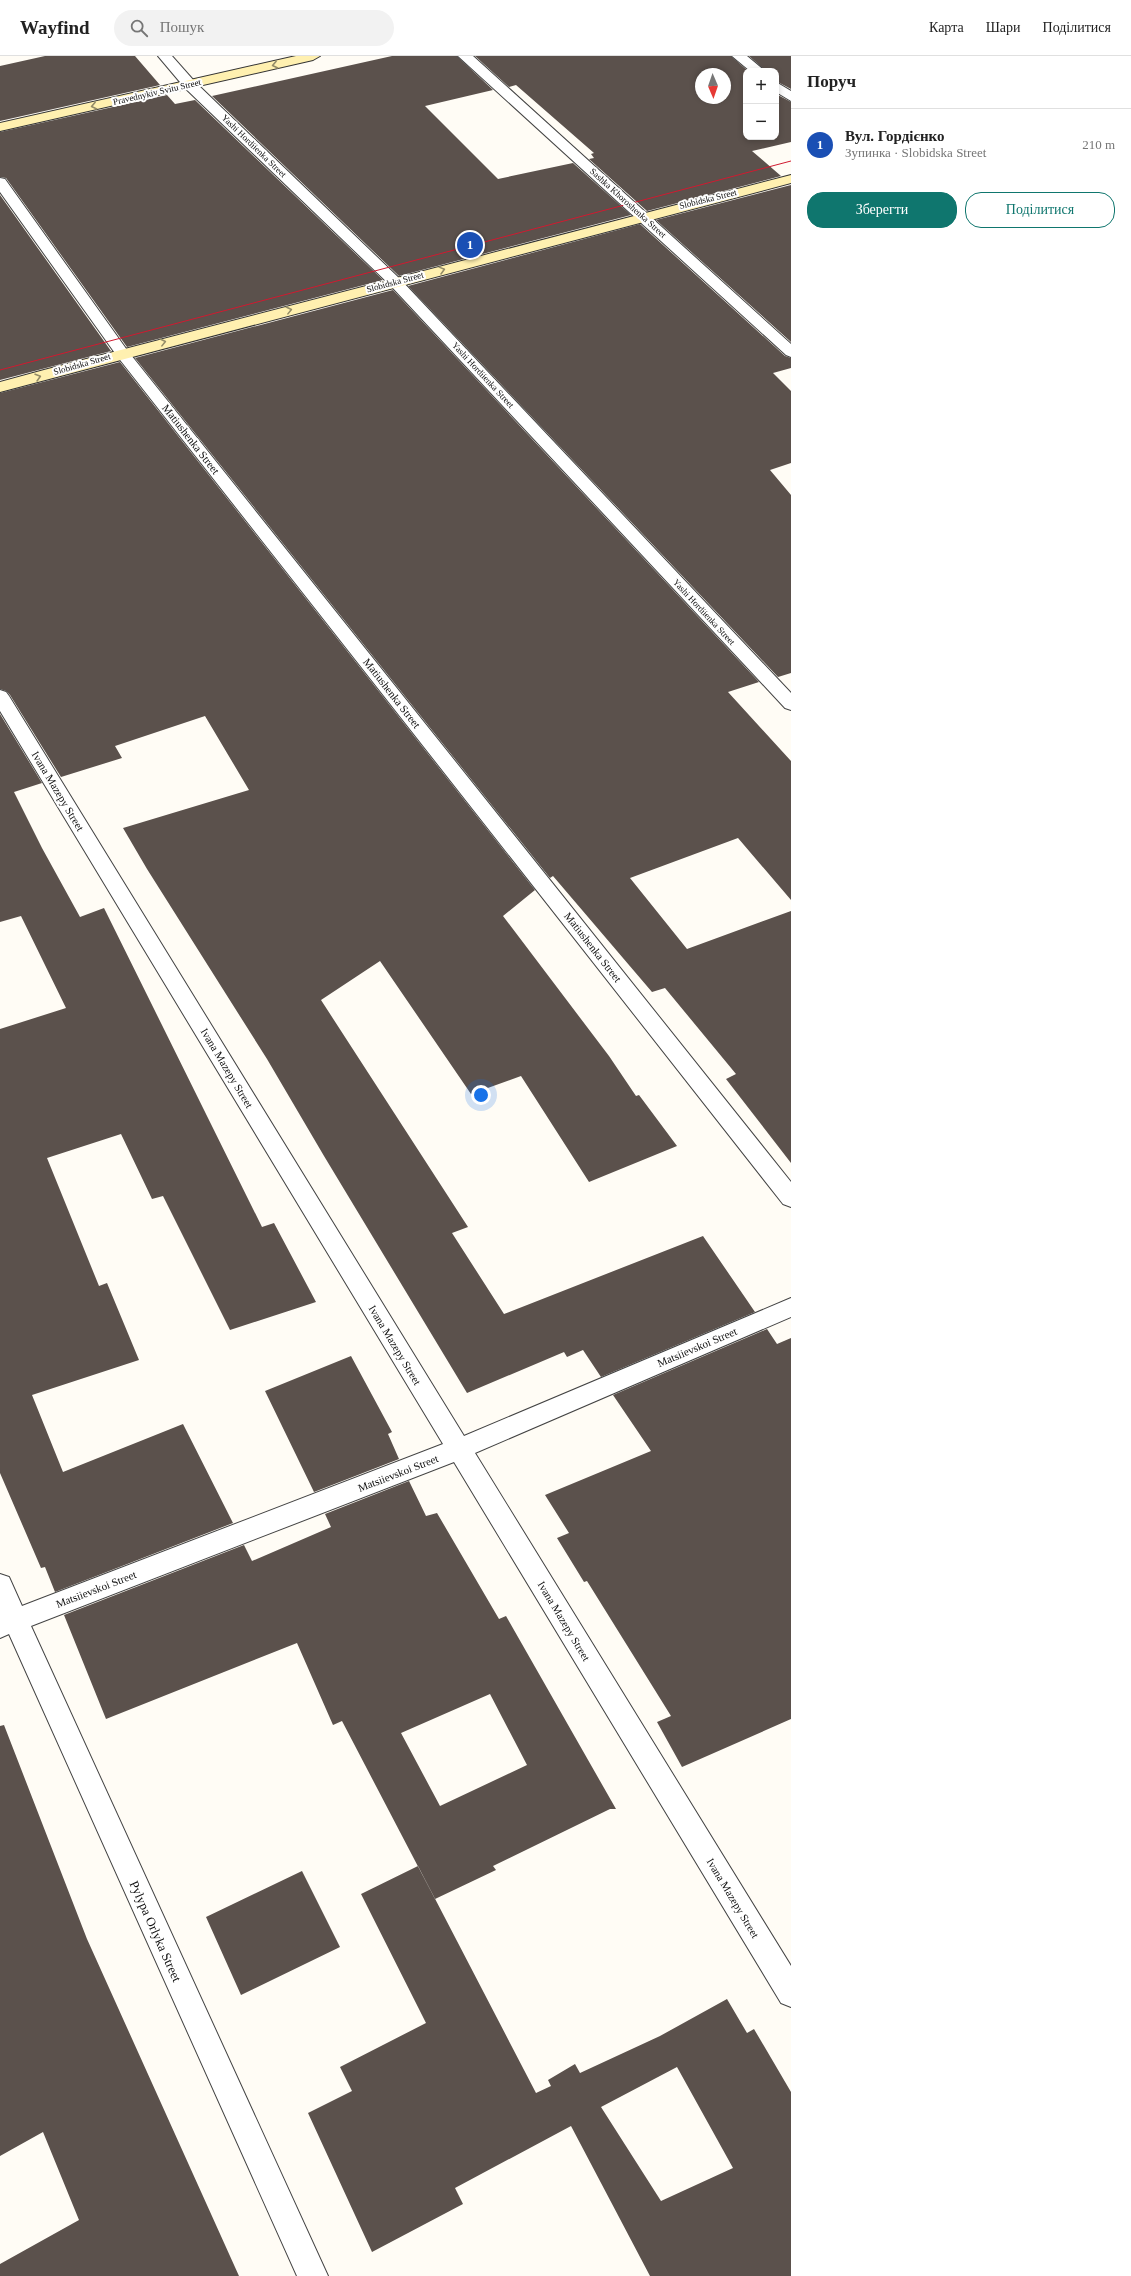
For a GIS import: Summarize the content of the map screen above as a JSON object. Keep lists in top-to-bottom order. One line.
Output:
{"streets":{"main road":["Pravednykiv Svitu Street","Slobidska Street"],"street":["Yashi Hordiienka Street","Sashka Khoroshenka Street","Matiushenka Street","Ivana Mazepy Street","Matsiievskoi Street","Pylypa Orlyka Street"]},"crossings":[["Pravednykiv Svitu Street","Yashi Hordiienka Street"],["Yashi Hordiienka Street","Slobidska Street"],["Slobidska Street","Sashka Khoroshenka Street"],["Slobidska Street","Matiushenka Street"],["Ivana Mazepy Street","Matsiievskoi Street"],["Matsiievskoi Street","Pylypa Orlyka Street"]],"one_way":["Pravednykiv Svitu Street","Slobidska Street"],"north":"bottom","page":{"header":"Wayfind","search":"Пошук","nav":["Карта","Шари","Поділитися"],"heading":"Поруч","map_buttons":["+","−"],"list":[{"mark":"1","name":"Вул. Гордієнко","note":"Зупинка · Slobidska Street","value":"210 m"}],"buttons":["Зберегти","Поділитися"],"pins":"1"}}
